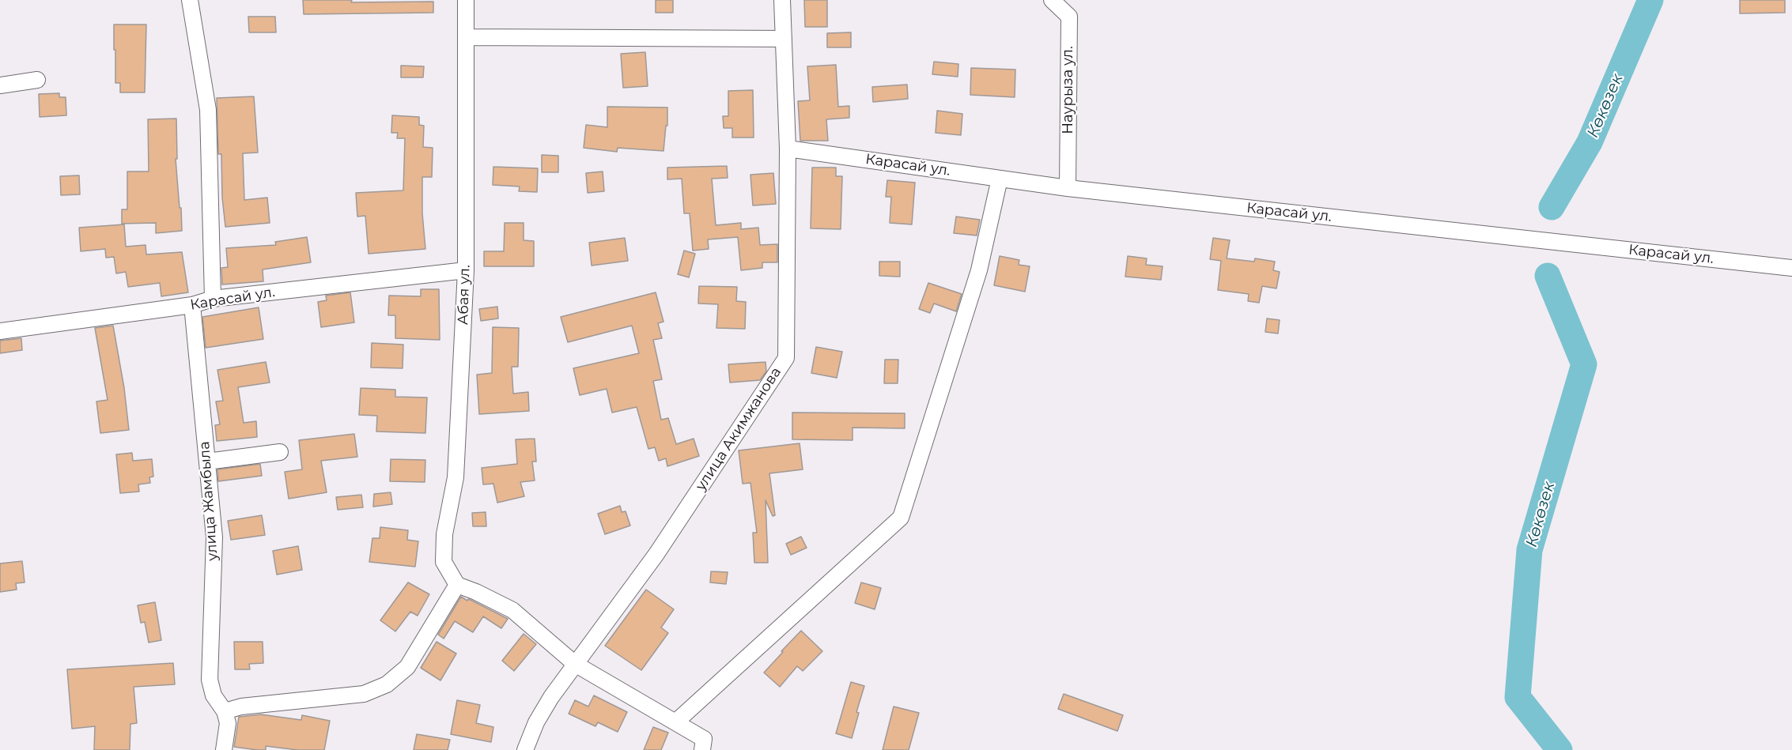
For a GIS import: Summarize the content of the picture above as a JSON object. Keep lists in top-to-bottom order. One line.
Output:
{"streets":{"street":["Наурыза ул.","Карасай ул.","Абая ул.","улица Акимжанова","улица Жамбыла"]},"crossings":[["Наурыза ул.","Карасай ул."],["Карасай ул.","Абая ул."],["Карасай ул.","улица Акимжанова"],["Карасай ул.","улица Жамбыла"]],"water":["Көкөзек"]}
